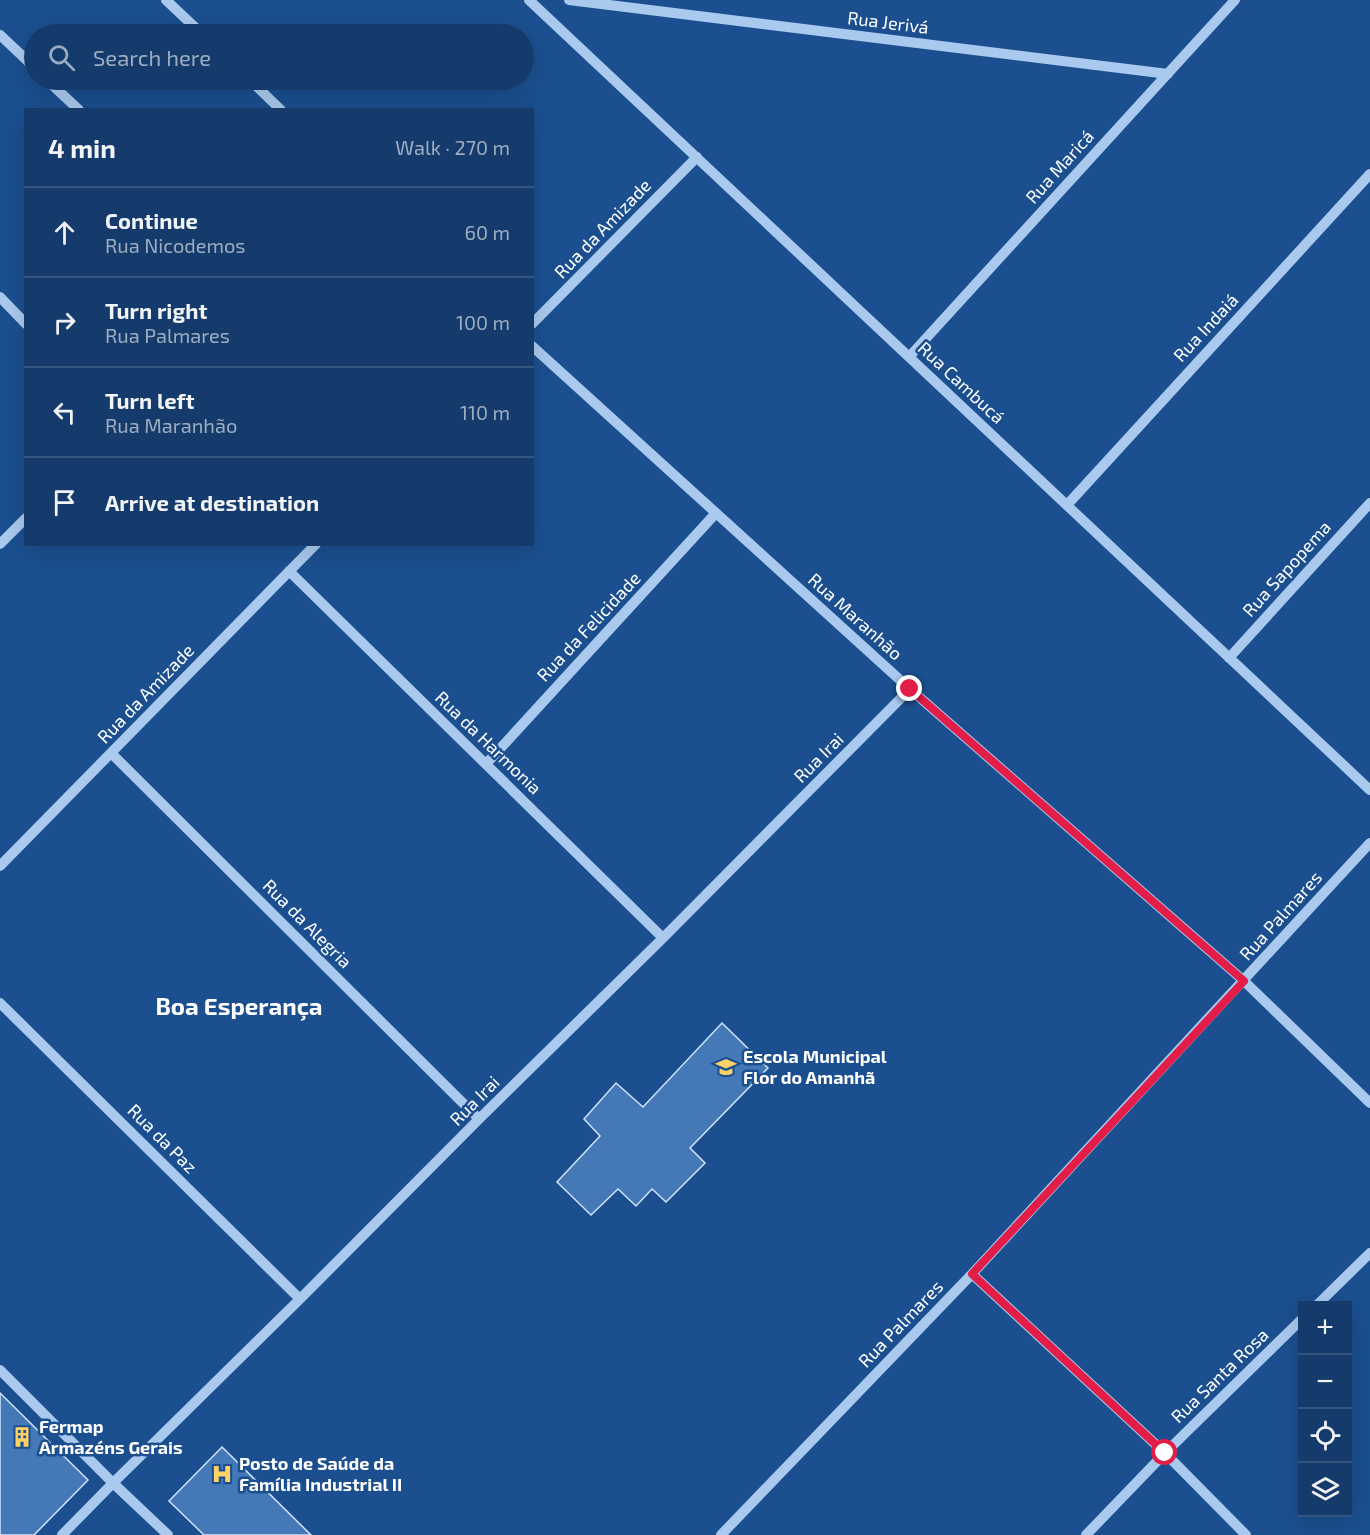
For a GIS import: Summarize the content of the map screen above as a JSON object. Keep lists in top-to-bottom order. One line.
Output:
{"streets":{"street":["Rua Jerivá","Rua Maricá","Rua da Amizade","Rua Indaiá","Rua Cambucá","Rua Sapopema","Rua Maranhão","Rua da Felicidade","Rua da Harmonia","Rua Irai","Rua Palmares","Rua da Alegria","Rua da Paz","Rua Santa Rosa"]},"crossings":[["Rua Jerivá","Rua Maricá"],["Rua Maricá","Rua Cambucá"],["Rua da Amizade","Rua Cambucá"],["Rua da Amizade","Rua da Harmonia"],["Rua da Amizade","Rua da Alegria"],["Rua Indaiá","Rua Cambucá"],["Rua Cambucá","Rua Sapopema"],["Rua Maranhão","Rua da Felicidade"],["Rua Maranhão","Rua Irai"],["Rua Maranhão","Rua Palmares"],["Rua da Felicidade","Rua da Harmonia"],["Rua da Harmonia","Rua Irai"],["Rua Irai","Rua da Alegria"],["Rua Irai","Rua da Paz"]],"districts":["Boa Esperança"],"places":{"school or university":["Escola Municipal Flor do Amanhã"],"building":["Fermap Armazéns Gerais"],"hospital":["Posto de Saúde da Família Industrial II"]},"page":{"search":"Search here","heading":["4 min","Walk · 270 m"],"list":[["Continue","Rua Nicodemos","60 m"],["Turn right","Rua Palmares","100 m"],["Turn left","Rua Maranhão","110 m"],"Arrive at destination"],"map_buttons":["+","−"]}}
